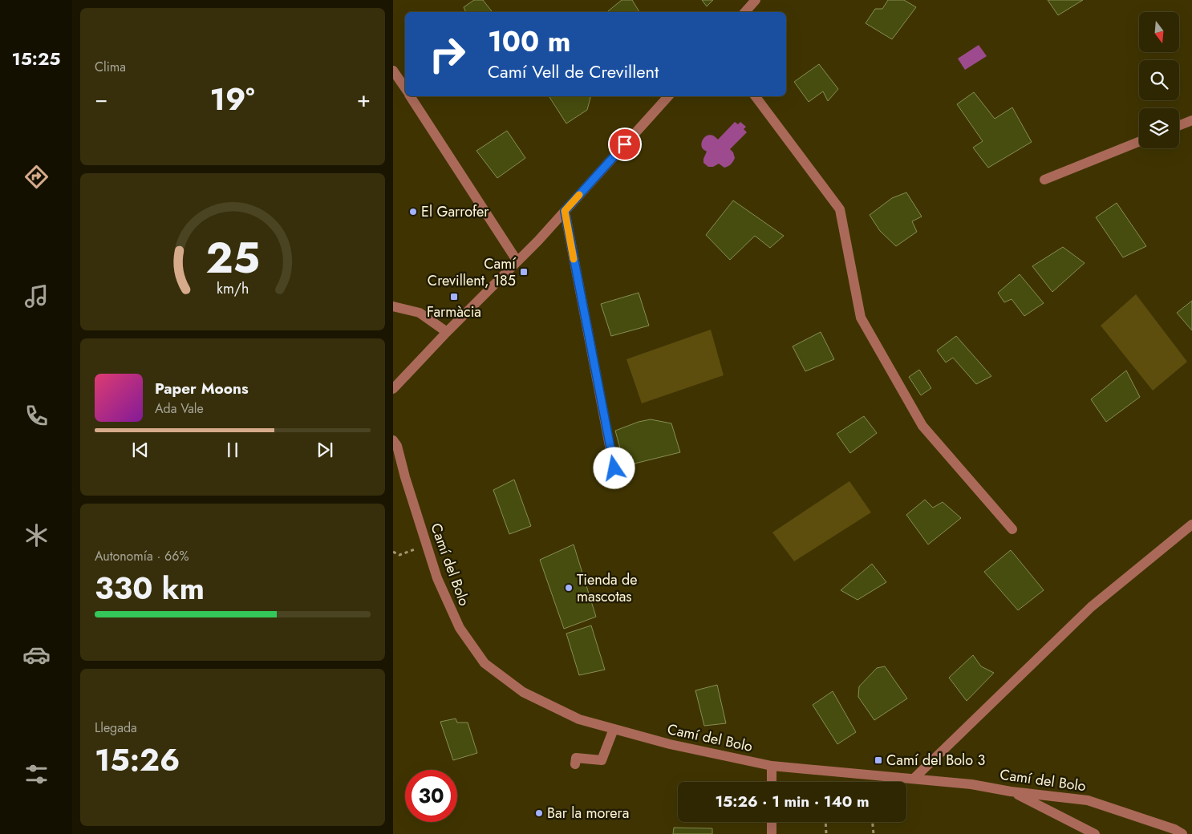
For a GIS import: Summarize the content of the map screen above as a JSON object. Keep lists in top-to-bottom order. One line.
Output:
{"streets":{"street":["Camí del Bolo"]},"places":{"other":["El Garrofer","Tienda de mascotas","Bar la morera"],"transit":["Camí Crevillent, 185","Farmàcia","Camí del Bolo 3"]},"north":"bottom","page":{"tabs":"15:25","tile":["Clima",["Autonomía · 66%","330 km"],["Llegada","15:26"]],"turn":["100 m","Camí Vell de Crevillent"],"heat":["−","19°","+"],"song":["Paper Moons","Ada Vale"],"limit":"30","trip":"15:26 · 1 min · 140 m","gauge":["25","km/h"]}}
